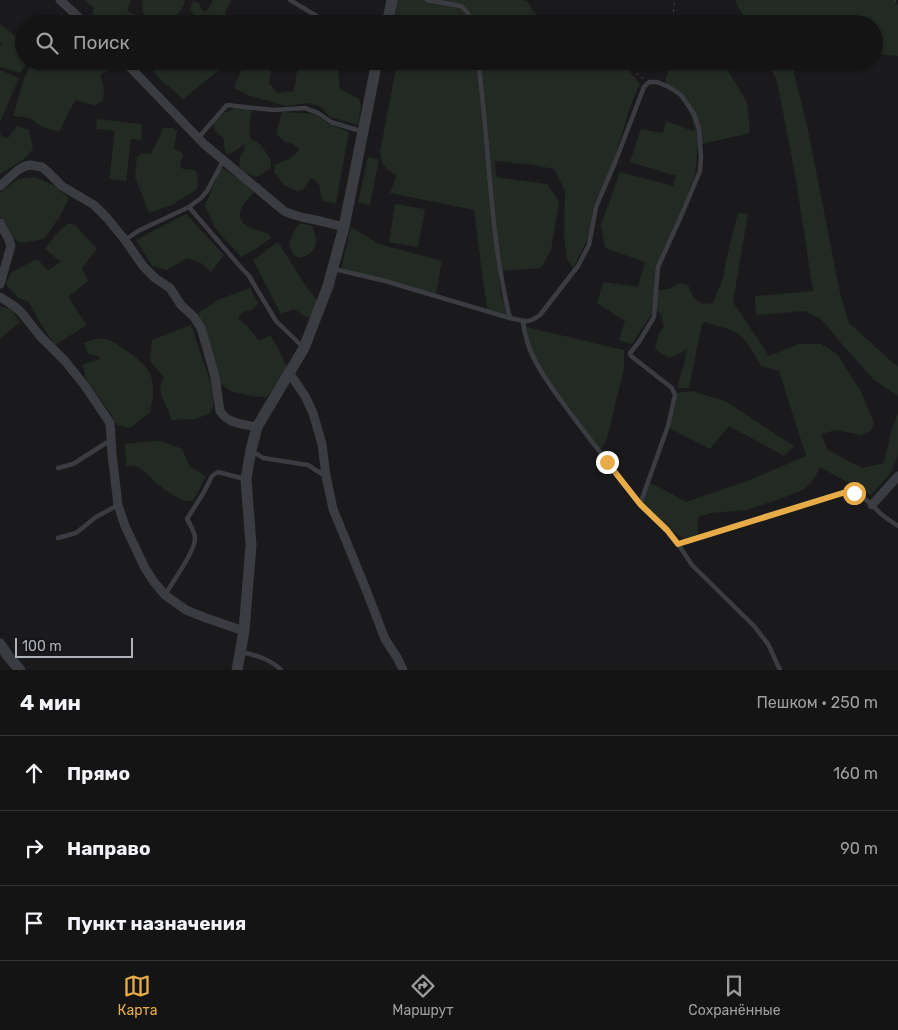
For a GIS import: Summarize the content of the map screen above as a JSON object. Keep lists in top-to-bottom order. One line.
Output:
{"scale_bar":"100 m","page":{"search":"Поиск","scale":"100 m","heading":["4 мин","Пешком · 250 m"],"list":[["Прямо","160 m"],["Направо","90 m"],"Пункт назначения"],"nav":["Карта","Маршрут","Сохранённые"]}}
